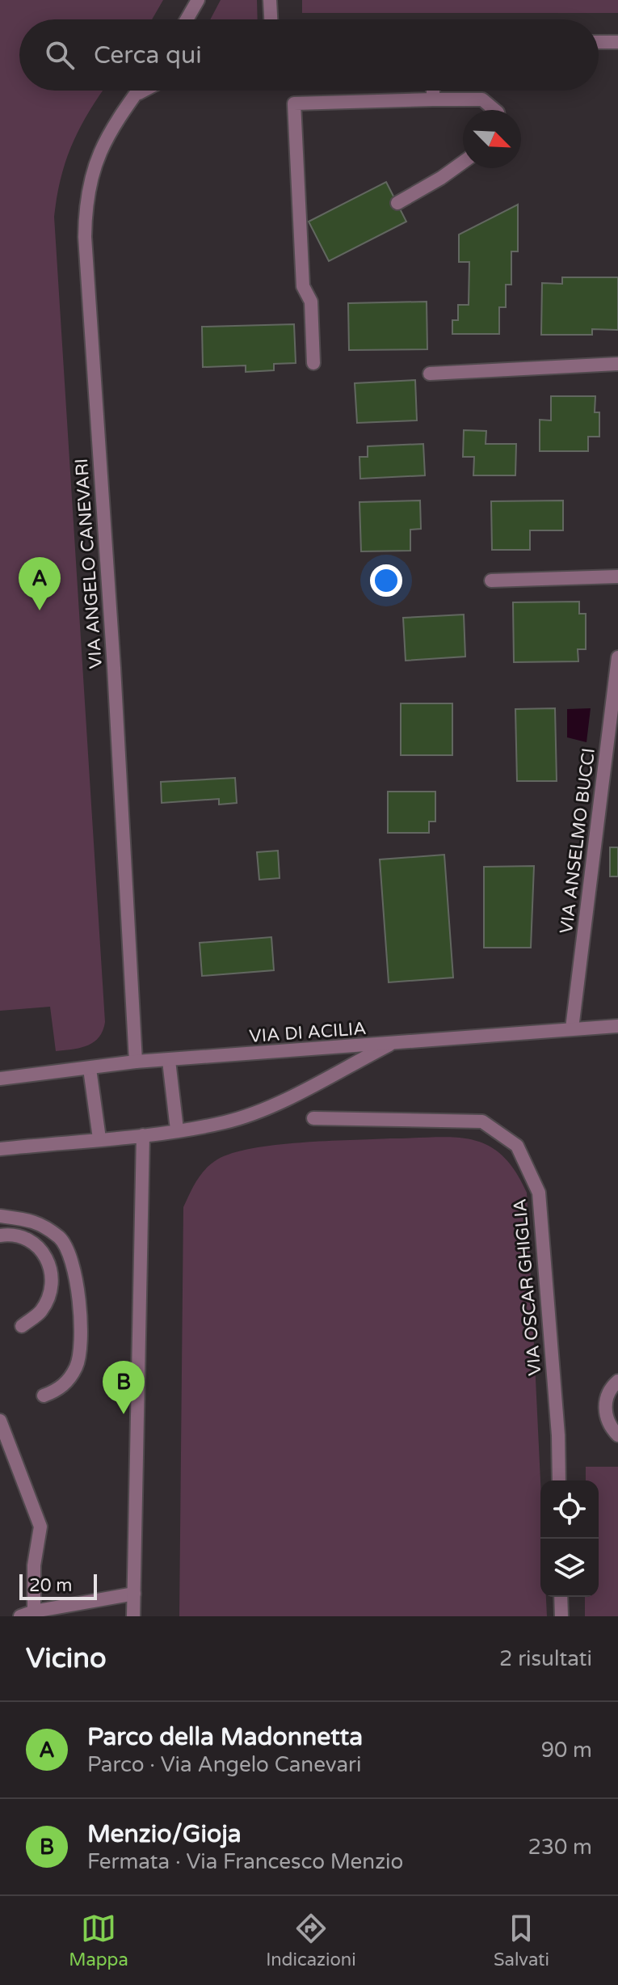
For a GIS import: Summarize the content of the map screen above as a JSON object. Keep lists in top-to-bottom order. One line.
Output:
{"streets":{"street":["VIA ANGELO CANEVARI","VIA ANSELMO BUCCI","VIA DI ACILIA","VIA OSCAR GHIGLIA"]},"crossings":[["VIA ANGELO CANEVARI","VIA DI ACILIA"],["VIA ANSELMO BUCCI","VIA DI ACILIA"]],"scale_bar":"20 m","north":"bottom right","page":{"search":"Cerca qui","pins":["A","B"],"scale":"20 m","heading":["Vicino","2 risultati"],"list":[{"mark":"A","name":"Parco della Madonnetta","note":"Parco · Via Angelo Canevari","value":"90 m"},{"mark":"B","name":"Menzio/Gioja","note":"Fermata · Via Francesco Menzio","value":"230 m"}],"nav":["Mappa","Indicazioni","Salvati"]}}
